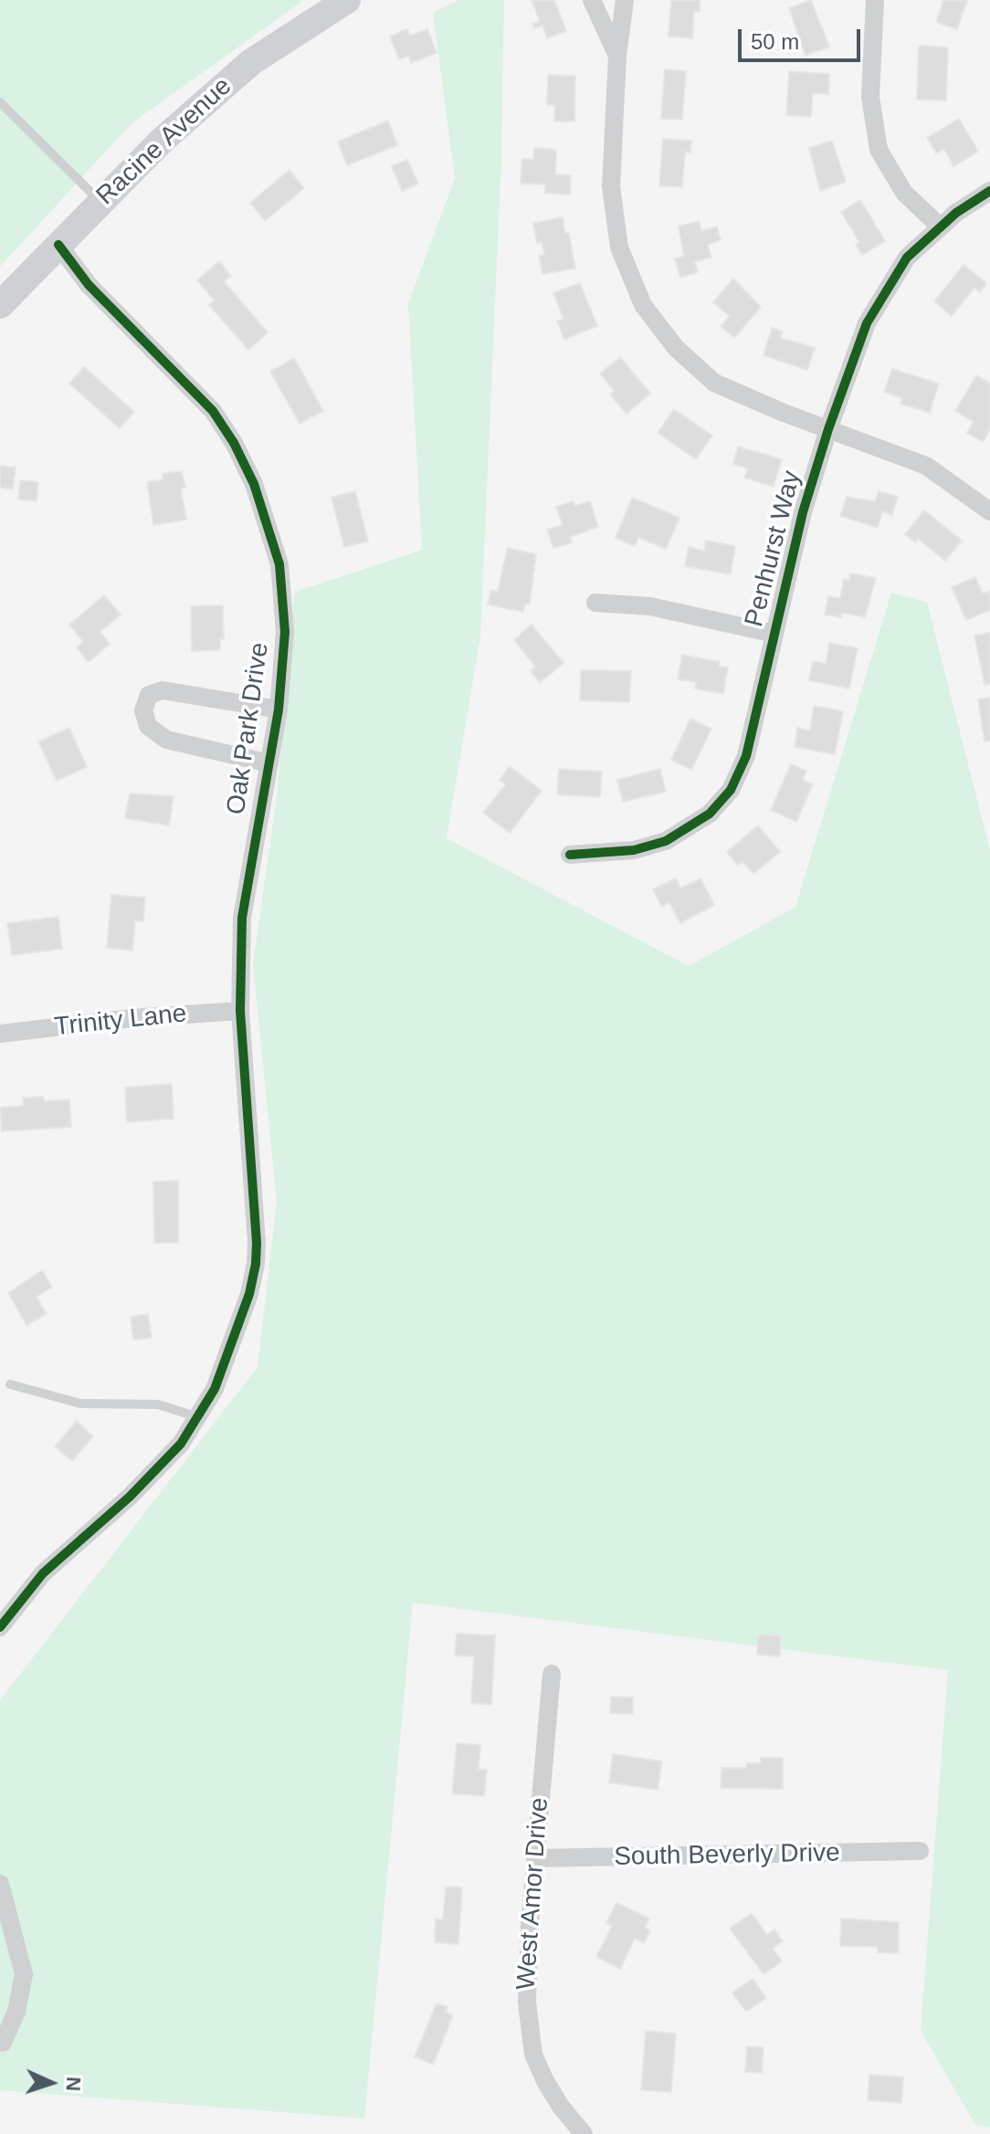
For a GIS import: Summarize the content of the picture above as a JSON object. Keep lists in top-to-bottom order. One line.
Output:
{"streets":{"main road":["Racine Avenue"],"street":["Penhurst Way","Oak Park Drive","Trinity Lane","South Beverly Drive","West Amor Drive"]},"crossings":[["Racine Avenue","Oak Park Drive"],["Oak Park Drive","Trinity Lane"],["South Beverly Drive","West Amor Drive"]],"scale_bar":"50 m","north":"right"}
